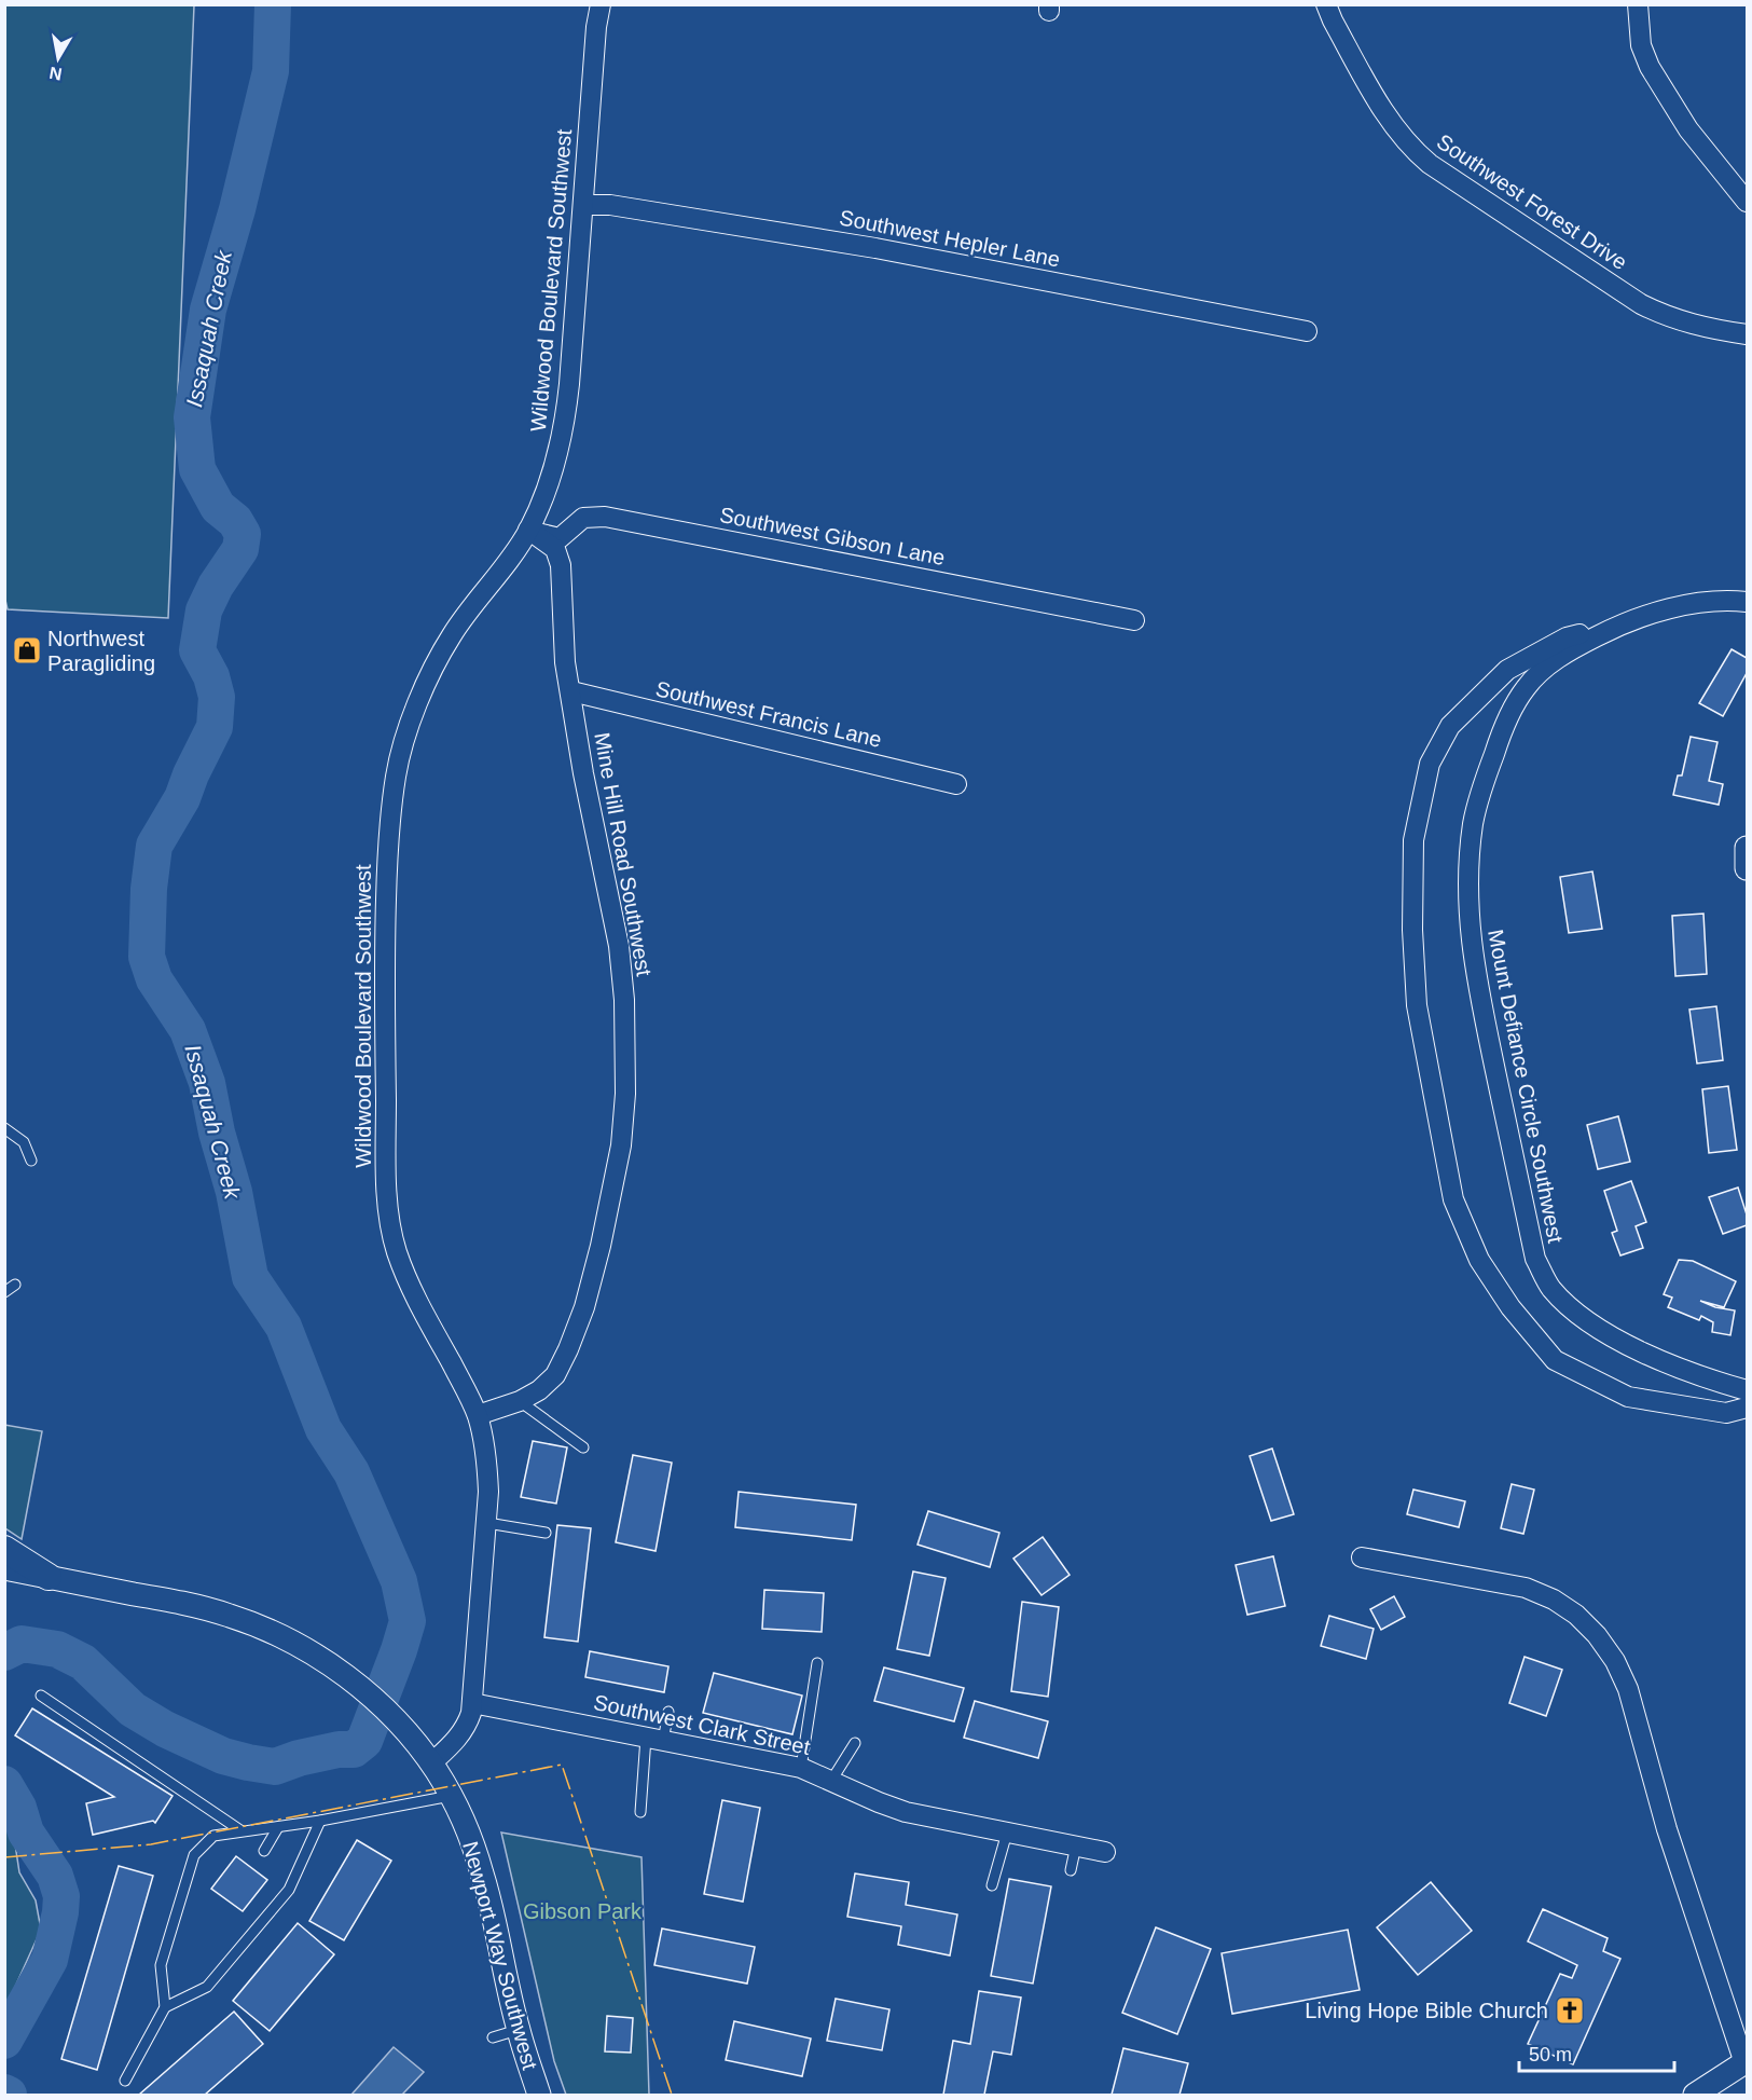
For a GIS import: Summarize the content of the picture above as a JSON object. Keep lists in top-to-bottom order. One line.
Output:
{"streets":{"street":["Southwest Forest Drive","Southwest Hepler Lane","Wildwood Boulevard Southwest","Southwest Gibson Lane","Southwest Francis Lane","Mine Hill Road Southwest","Mount Defiance Circle Southwest","Southwest Clark Street","Newport Way Southwest"]},"crossings":[["Southwest Hepler Lane","Wildwood Boulevard Southwest"],["Wildwood Boulevard Southwest","Southwest Gibson Lane"],["Wildwood Boulevard Southwest","Mine Hill Road Southwest"],["Wildwood Boulevard Southwest","Southwest Clark Street"],["Wildwood Boulevard Southwest","Newport Way Southwest"],["Southwest Gibson Lane","Mine Hill Road Southwest"],["Southwest Francis Lane","Mine Hill Road Southwest"]],"water":["Issaquah Creek"],"parks":["Gibson Park"],"places":{"shop":["Northwest Paragliding"],"church":["Living Hope Bible Church"]},"scale_bar":"50 m","north":"bottom"}
